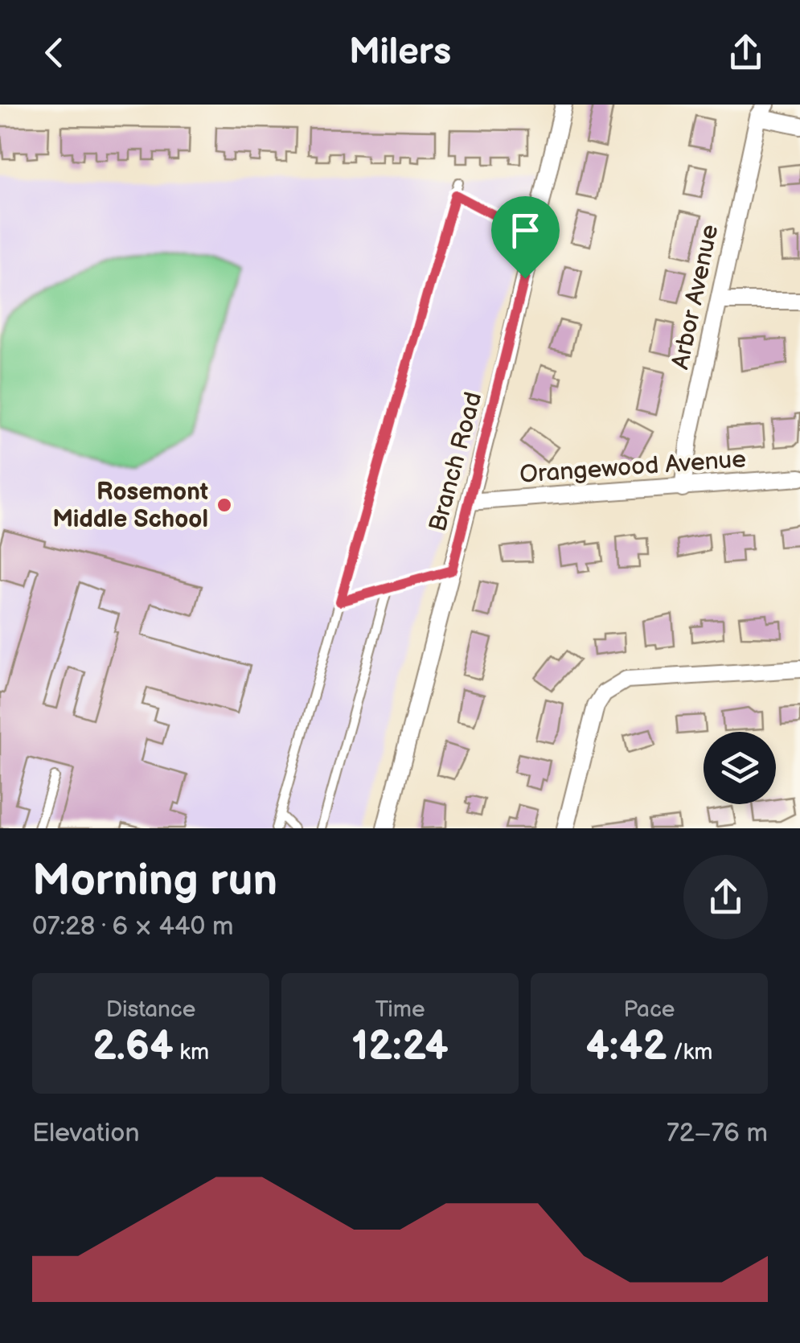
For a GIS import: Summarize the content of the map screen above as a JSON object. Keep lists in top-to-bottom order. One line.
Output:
{"streets":{"street":["Arbor Avenue","Branch Road","Orangewood Avenue"]},"crossings":[["Arbor Avenue","Orangewood Avenue"],["Branch Road","Orangewood Avenue"]],"places":["Rosemont Middle School"],"page":{"header":"Milers","heading":["Morning run","07:28 · 6 × 440 m"],"stats":[["Distance","2.64 km"],["Time","12:24"],["Pace","4:42 /km"]],"chart":["Elevation","72–76 m"]}}
